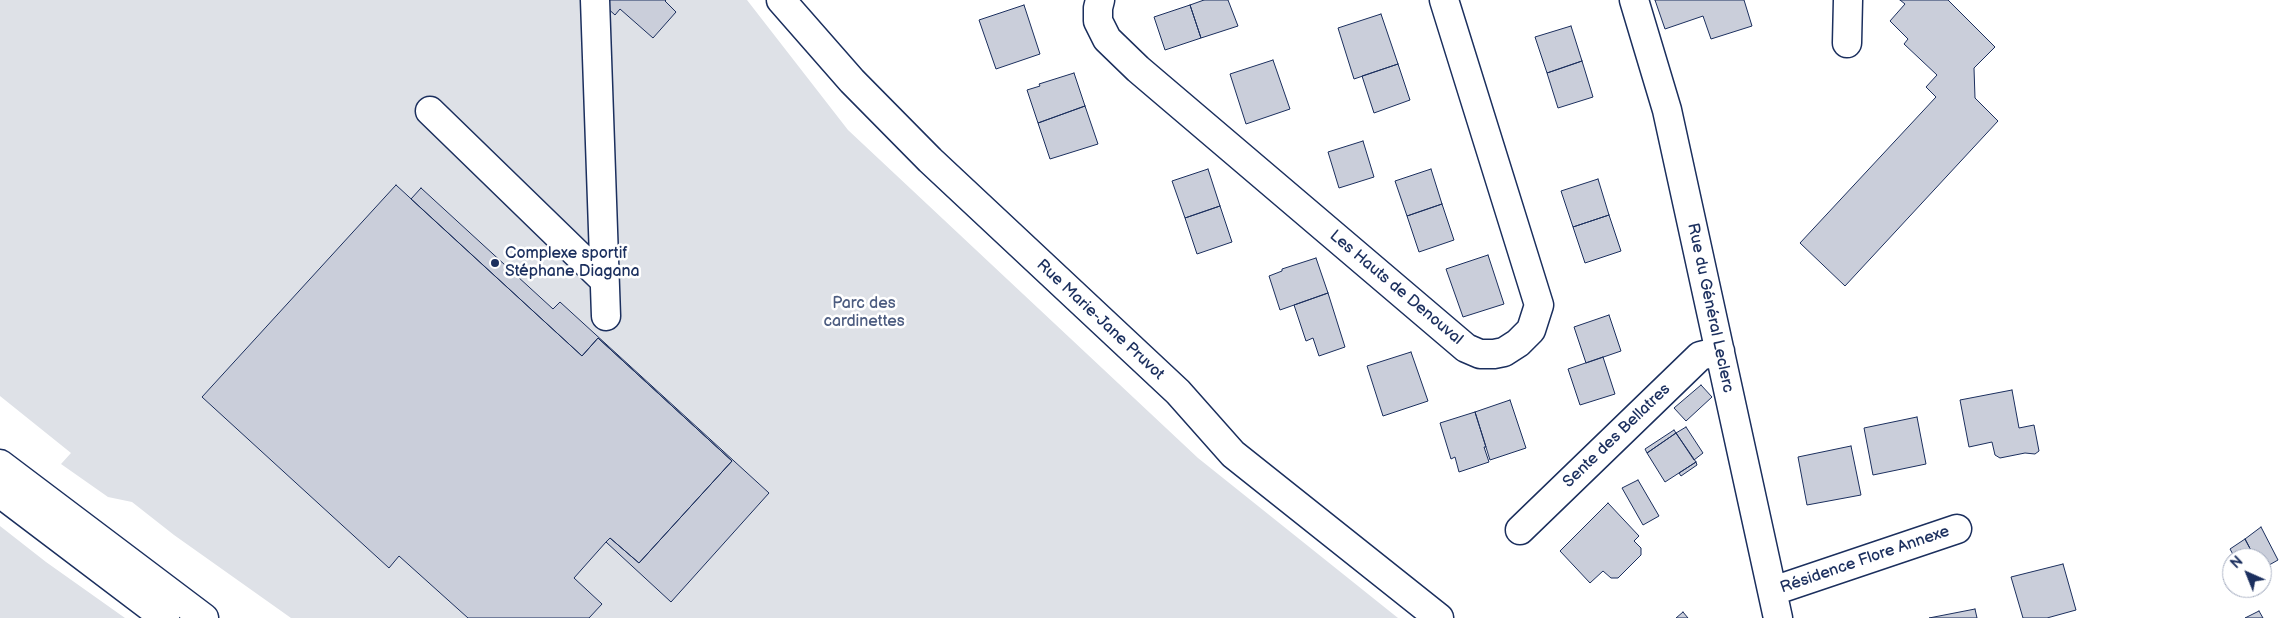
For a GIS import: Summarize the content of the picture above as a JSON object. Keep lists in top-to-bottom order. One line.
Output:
{"streets":{"street":["Les Hauts de Denouval","Rue du Général Leclerc","Rue Marie-Jane Pruvot","Sente des Bellatres","Résidence Flore Annexe"]},"crossings":[["Rue du Général Leclerc","Sente des Bellatres"],["Rue du Général Leclerc","Résidence Flore Annexe"]],"parks":["Parc des cardinettes"],"places":["Complexe sportif Stéphane Diagana"],"north":"top left"}
